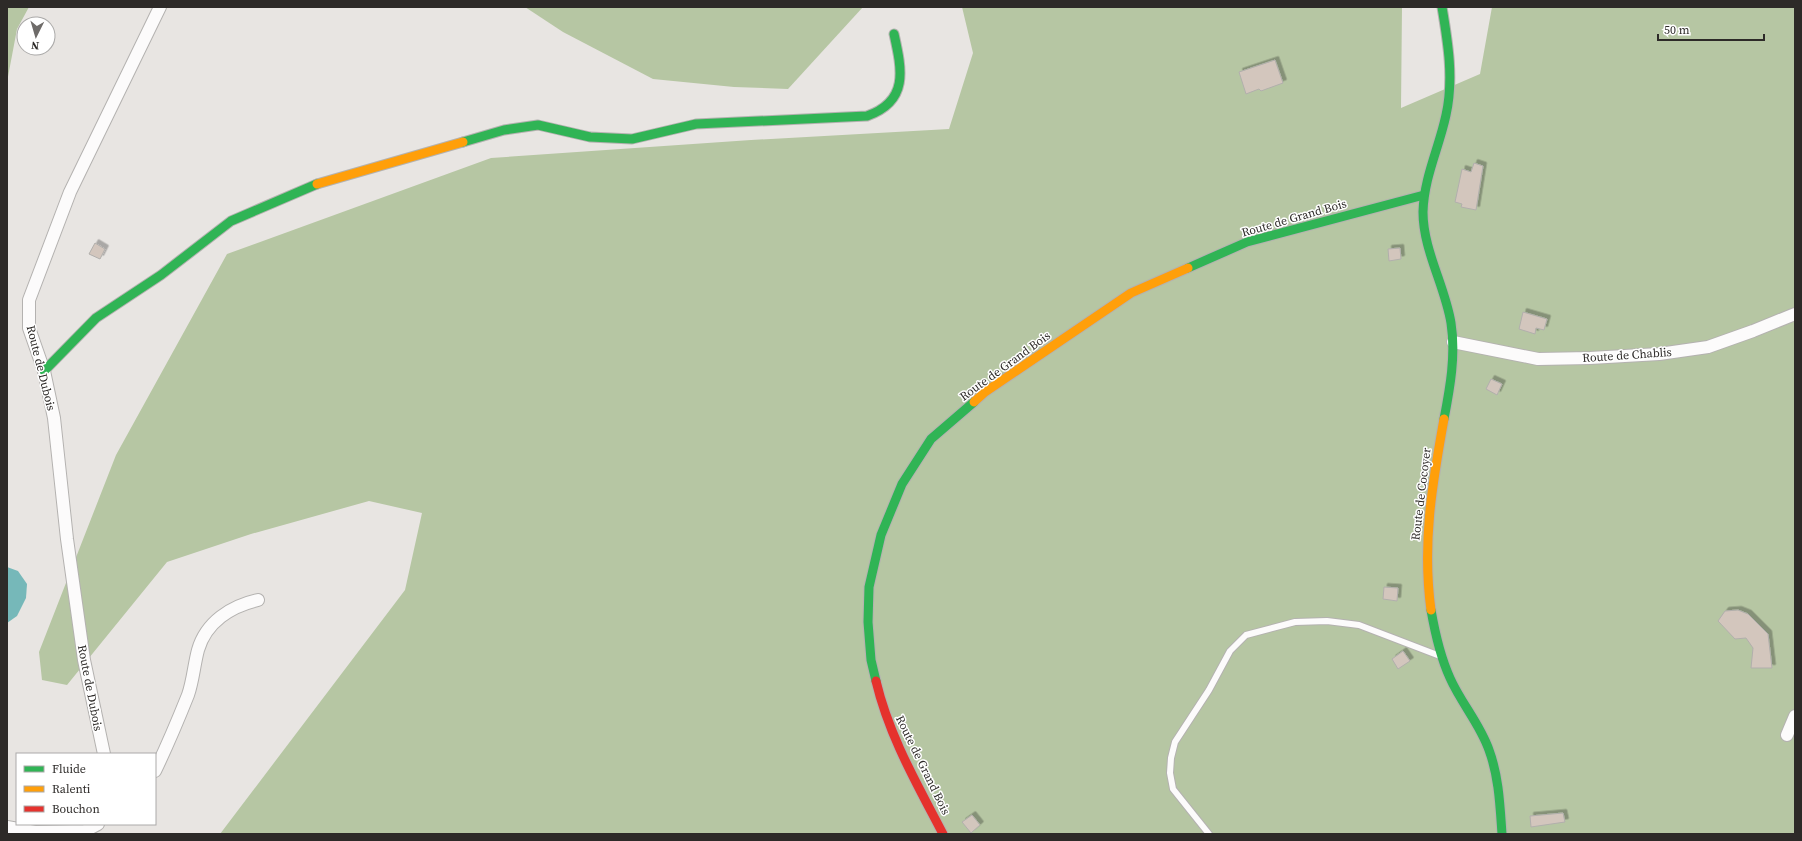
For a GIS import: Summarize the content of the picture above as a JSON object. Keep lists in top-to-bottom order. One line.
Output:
{"streets":{"main road":["Route de Grand Bois","Route de Cocoyer"],"street":["Route de Chablis","Route de Dubois"]},"crossings":[["Route de Grand Bois","Route de Cocoyer"],["Route de Chablis","Route de Cocoyer"]],"legend":["Fluide","Ralenti","Bouchon"],"scale_bar":"50 m","north":"bottom"}
